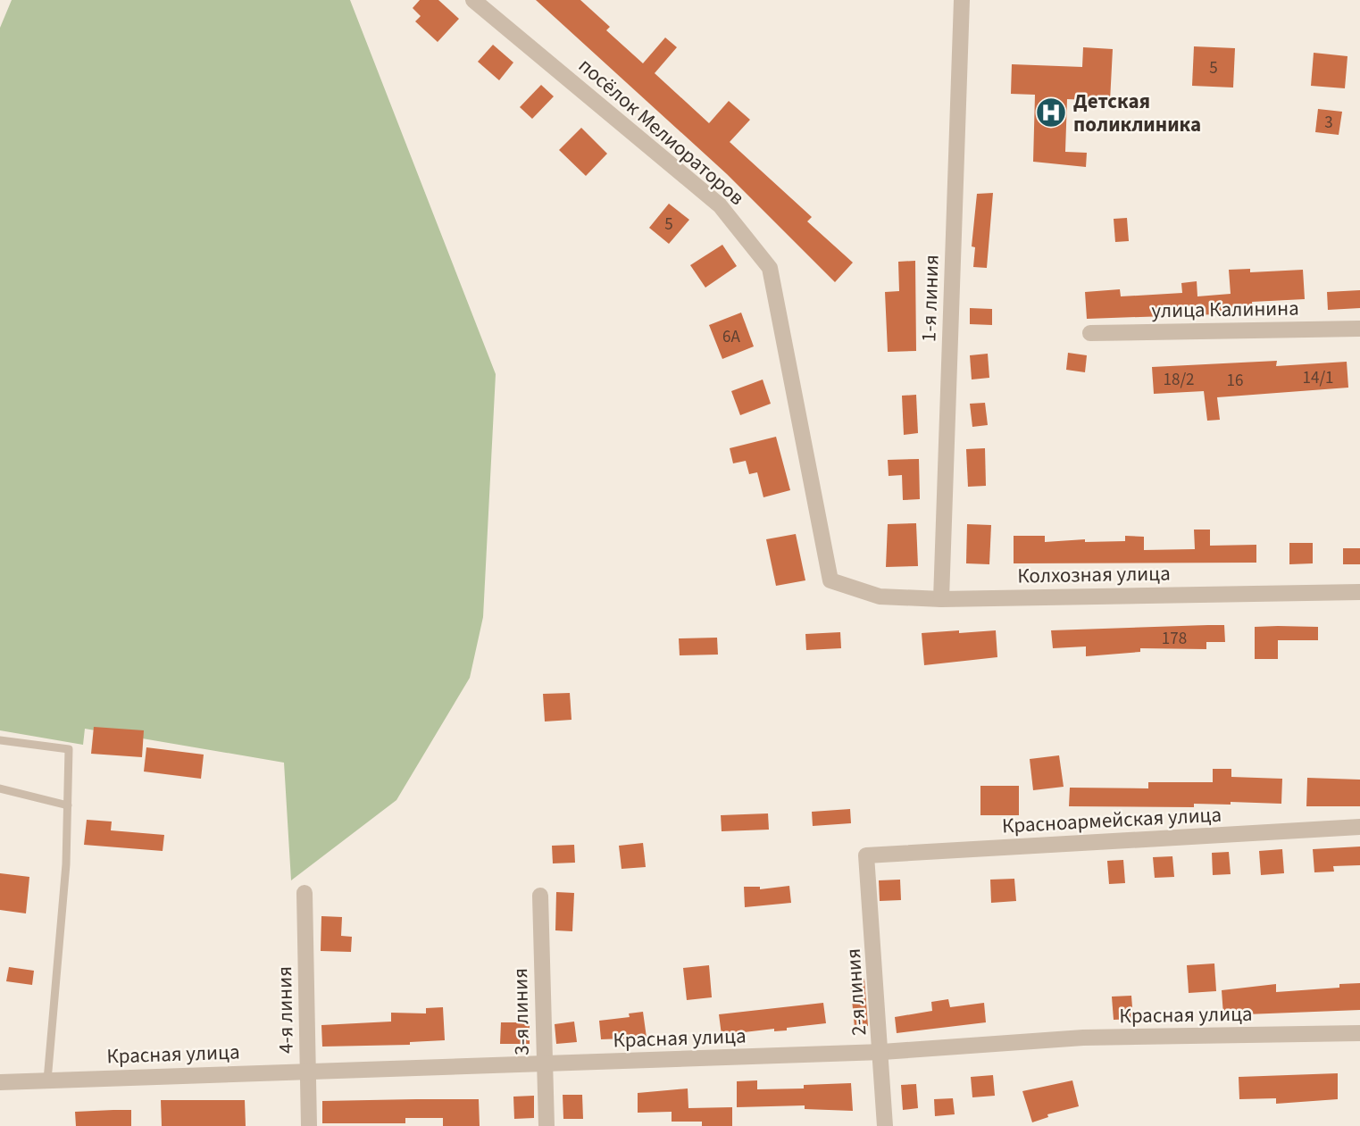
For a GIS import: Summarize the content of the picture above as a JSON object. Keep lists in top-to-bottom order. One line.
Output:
{"streets":{"street":["посёлок Мелиораторов","1-я линия","улица Калинина","Колхозная улица","Красноармейская улица","2-я линия","4-я линия","3-я линия","Красная улица"]},"crossings":[["посёлок Мелиораторов","Колхозная улица"],["1-я линия","Колхозная улица"],["Красноармейская улица","2-я линия"],["2-я линия","Красная улица"],["4-я линия","Красная улица"],["3-я линия","Красная улица"]],"places":{"hospital":["Детская поликлиника"]},"house_numbers":["5","3","5","6А","14/1","18/2","16","178"]}
